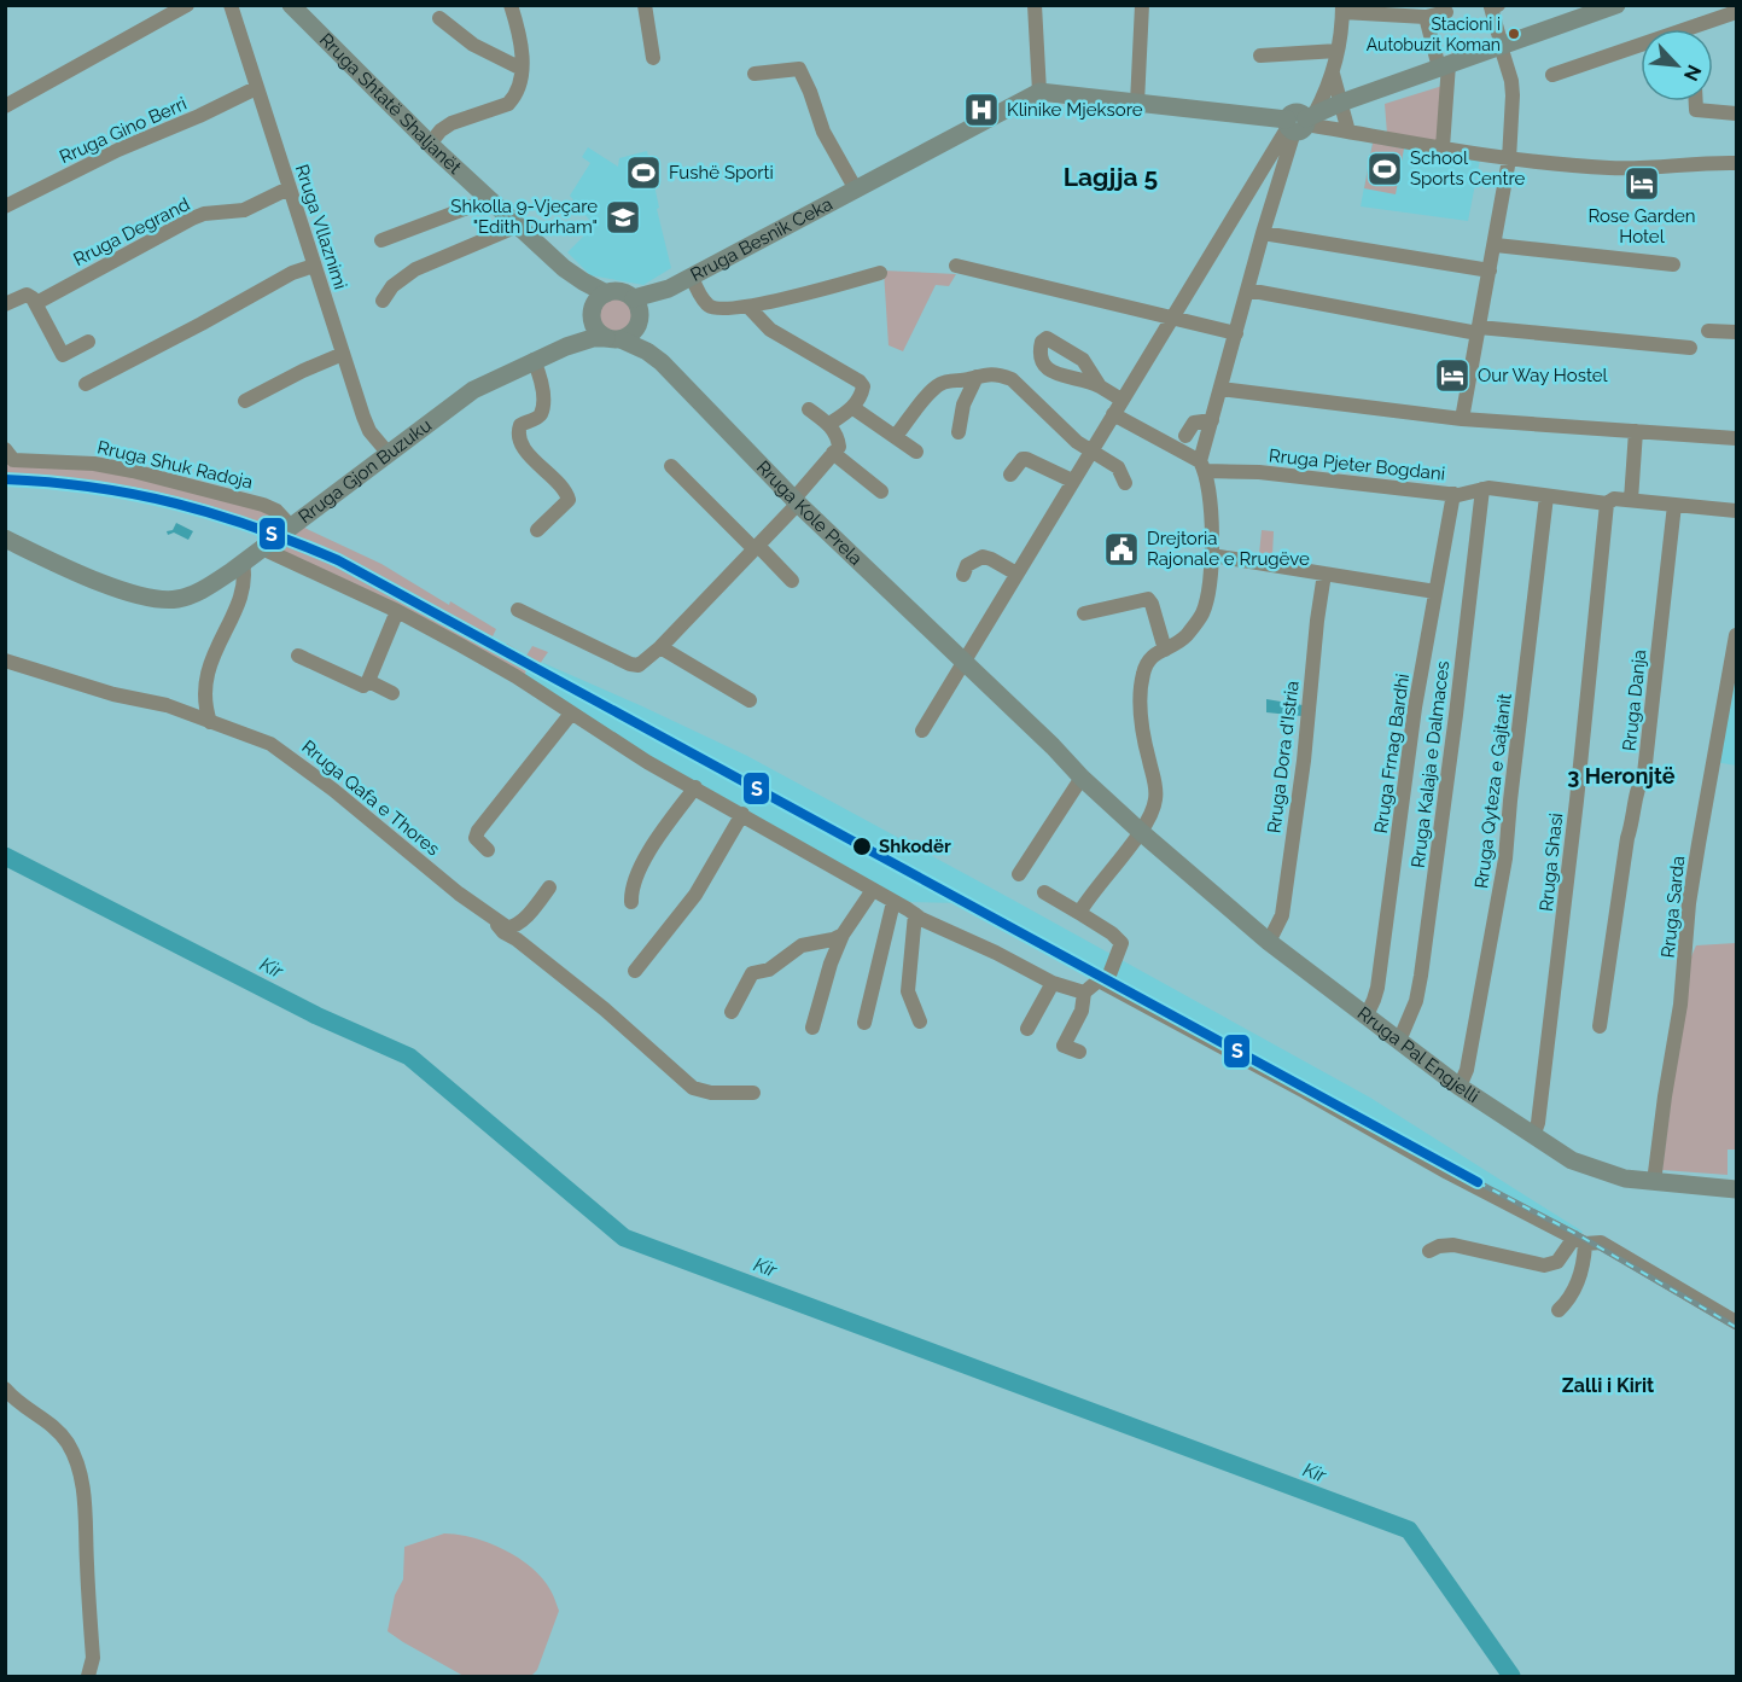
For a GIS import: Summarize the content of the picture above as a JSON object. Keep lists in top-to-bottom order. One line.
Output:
{"streets":{"main road":["Rruga Shtatë Shaljanët","Rruga Besnik Ceka","Rruga Gjon Buzuku","Rruga Kole Prela","Rruga Pal Engjelli"],"street":["Rruga Gino Berri","Rruga Vllaznimi","Rruga Degrand","Rruga Shuk Radoja","Rruga Pjeter Bogdani","Rruga Danja","Rruga Frnag Bardhi","Rruga Dora d'Istria","Rruga Kalaja e Dalmaces","Rruga Qyteza e Gajtanit","Rruga Qafa e Thores","Rruga Shasi","Rruga Sarda"]},"crossings":[["Rruga Shtatë Shaljanët","Rruga Besnik Ceka"],["Rruga Shtatë Shaljanët","Rruga Gjon Buzuku"],["Rruga Shtatë Shaljanët","Rruga Kole Prela"],["Rruga Gino Berri","Rruga Vllaznimi"],["Rruga Vllaznimi","Rruga Degrand"],["Rruga Vllaznimi","Rruga Gjon Buzuku"],["Rruga Besnik Ceka","Rruga Gjon Buzuku"],["Rruga Besnik Ceka","Rruga Kole Prela"],["Rruga Shuk Radoja","Rruga Gjon Buzuku"],["Rruga Pjeter Bogdani","Rruga Danja"],["Rruga Pjeter Bogdani","Rruga Frnag Bardhi"],["Rruga Pjeter Bogdani","Rruga Kalaja e Dalmaces"],["Rruga Pjeter Bogdani","Rruga Qyteza e Gajtanit"],["Rruga Pjeter Bogdani","Rruga Shasi"],["Rruga Gjon Buzuku","Rruga Kole Prela"],["Rruga Kole Prela","Rruga Pal Engjelli"],["Rruga Frnag Bardhi","Rruga Pal Engjelli"],["Rruga Dora d'Istria","Rruga Pal Engjelli"],["Rruga Kalaja e Dalmaces","Rruga Pal Engjelli"],["Rruga Qyteza e Gajtanit","Rruga Pal Engjelli"],["Rruga Shasi","Rruga Pal Engjelli"],["Rruga Sarda","Rruga Pal Engjelli"]],"districts":["Lagjja 5","3 Heronjtë","Zalli i Kirit"],"water":["Kir"],"places":{"other":["Stacioni i Autobuzit Koman","Shkodër"],"hospital":["Klinike Mjeksore"],"sports":["School Sports Centre","Fushë Sporti"],"hotel":["Rose Garden Hotel","Our Way Hostel"],"school or university":["Shkolla 9-Vjeçare \"Edith Durham\""],"public building":["Drejtoria Rajonale e Rrugëve"]},"lines":["transit line S"],"north":"bottom right"}
